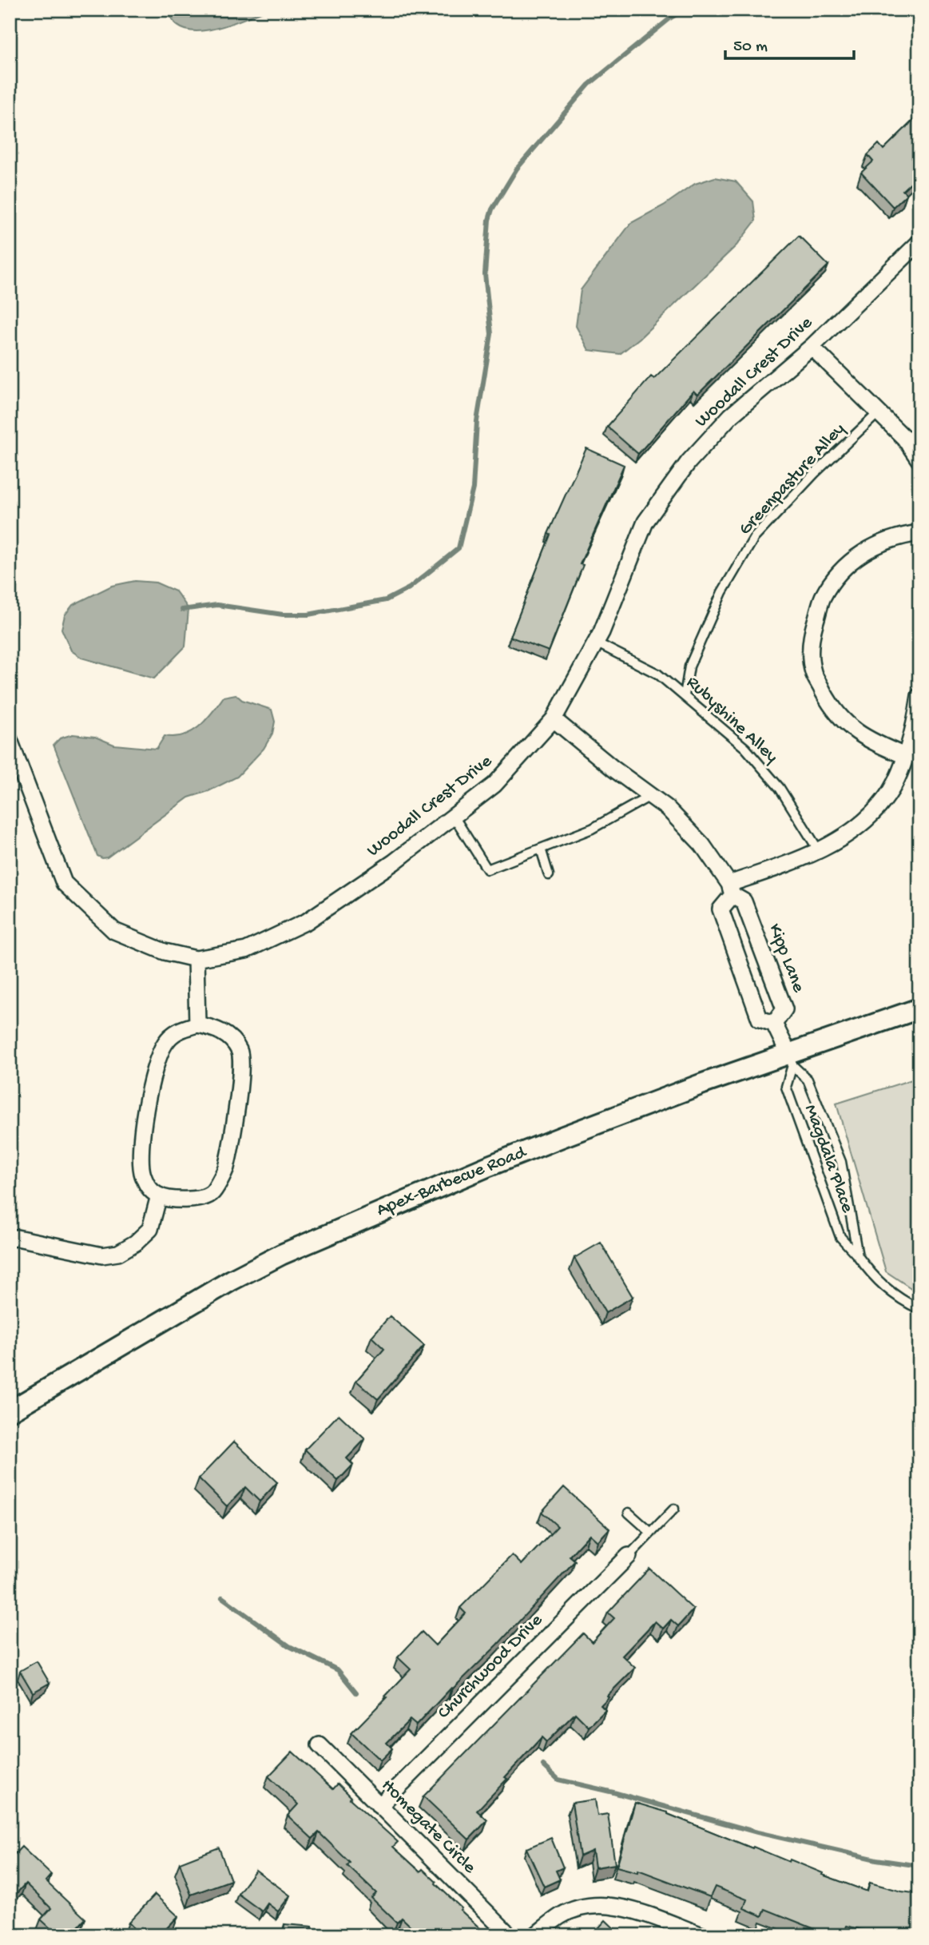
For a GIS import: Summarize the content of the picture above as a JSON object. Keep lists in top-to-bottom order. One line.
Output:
{"streets":{"street":["Woodall Crest Drive","Kipp Lane","Apex-Barbecue Road","Churchwood Drive","Homegate Circle"],"lane":["Greenpasture Alley","Rubyshine Alley","Magdala Place"]},"crossings":[["Woodall Crest Drive","Rubyshine Alley"],["Woodall Crest Drive","Kipp Lane"],["Greenpasture Alley","Rubyshine Alley"],["Magdala Place","Apex-Barbecue Road"],["Churchwood Drive","Homegate Circle"]],"scale_bar":"50 m"}
